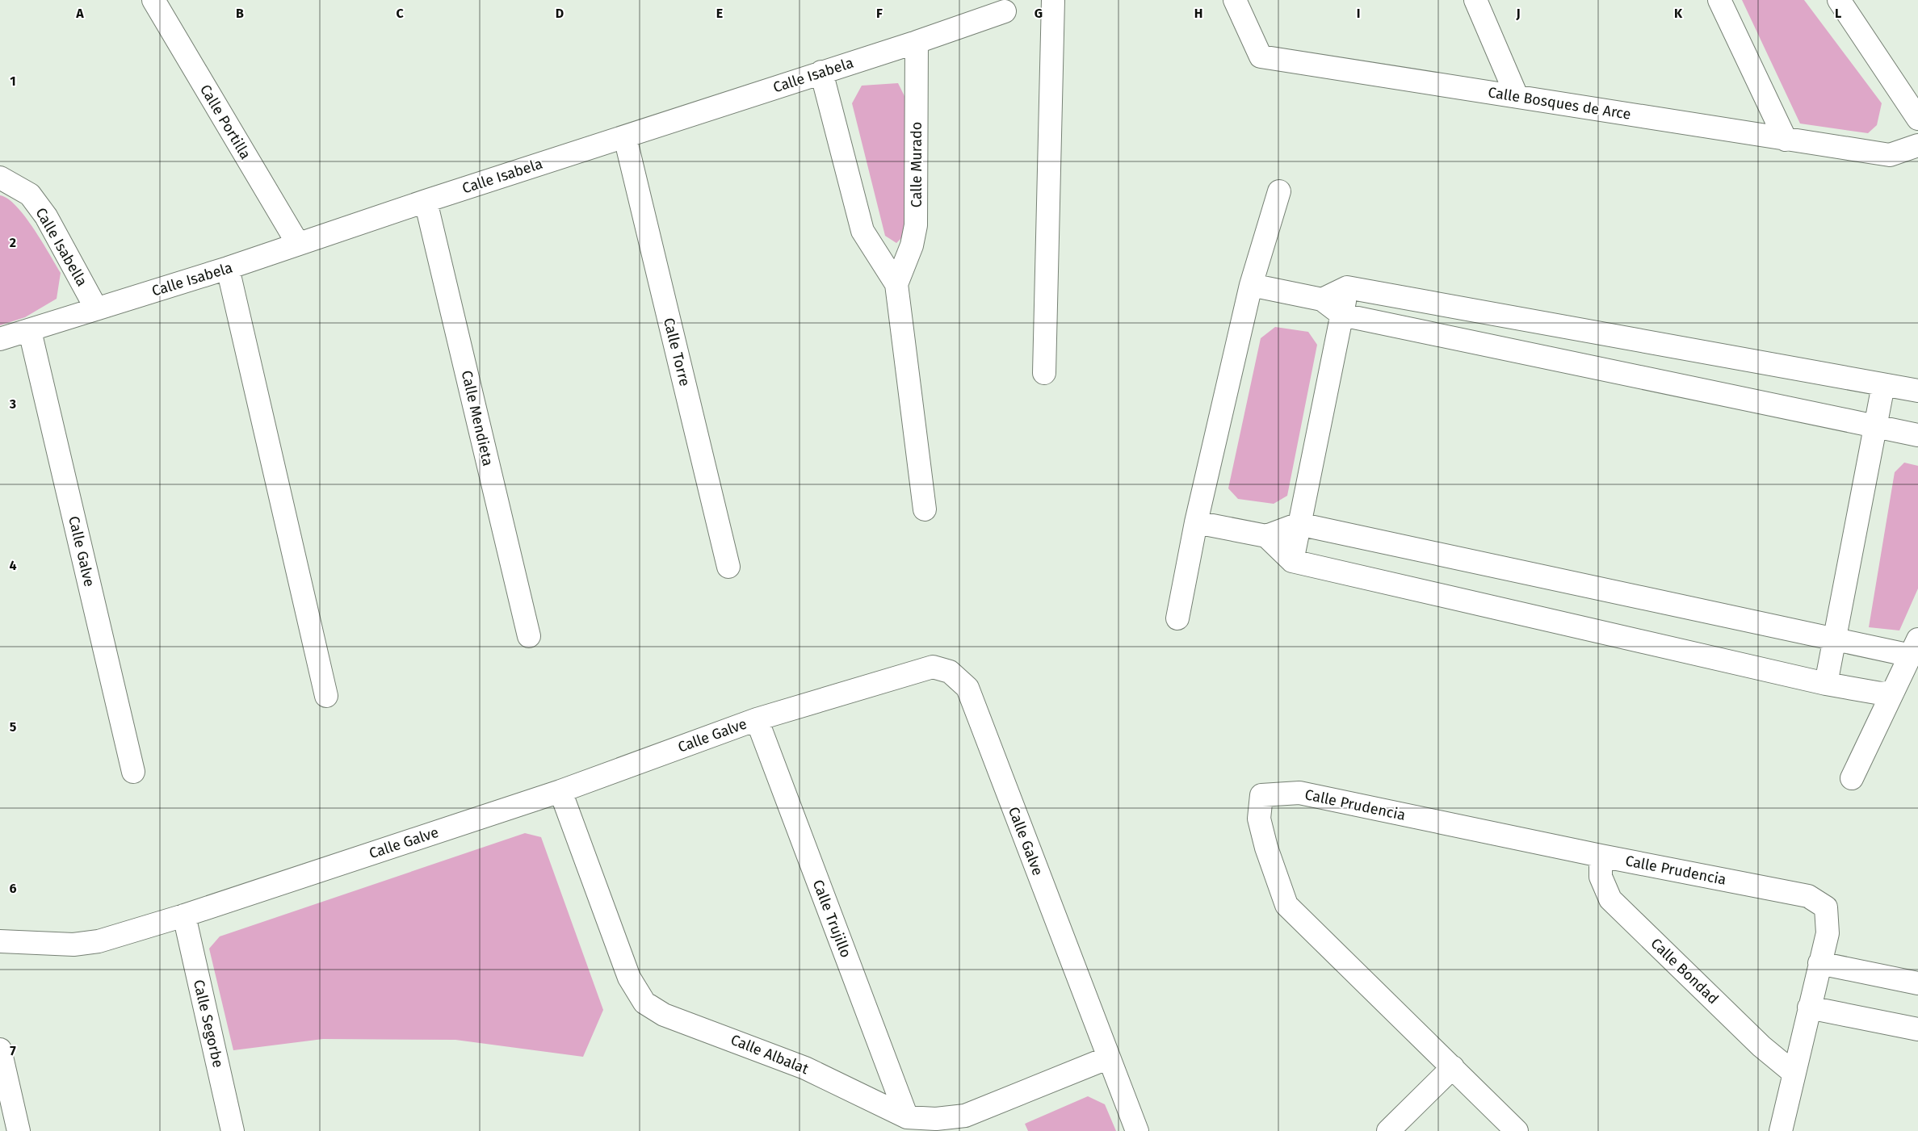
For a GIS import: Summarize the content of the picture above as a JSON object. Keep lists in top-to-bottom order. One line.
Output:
{"streets":{"street":["Calle Isabela","Calle Bosques de Arce","Calle Portilla","Calle Murado","Calle Isabella","Calle Torre","Calle Mendieta","Calle Galve","Calle Prudencia","Calle Trujillo","Calle Bondad","Calle Segorbe","Calle Albalat"]},"crossings":[["Calle Isabela","Calle Portilla"],["Calle Isabela","Calle Murado"],["Calle Isabela","Calle Isabella"],["Calle Isabela","Calle Torre"],["Calle Isabela","Calle Mendieta"],["Calle Isabela","Calle Galve"],["Calle Galve","Calle Trujillo"],["Calle Galve","Calle Segorbe"],["Calle Galve","Calle Albalat"],["Calle Prudencia","Calle Bondad"],["Calle Trujillo","Calle Albalat"]],"grid":{"columns":["A","B","C","D","E","F","G","H","I","J","K","L"],"rows":["1","2","3","4","5","6","7"]}}
